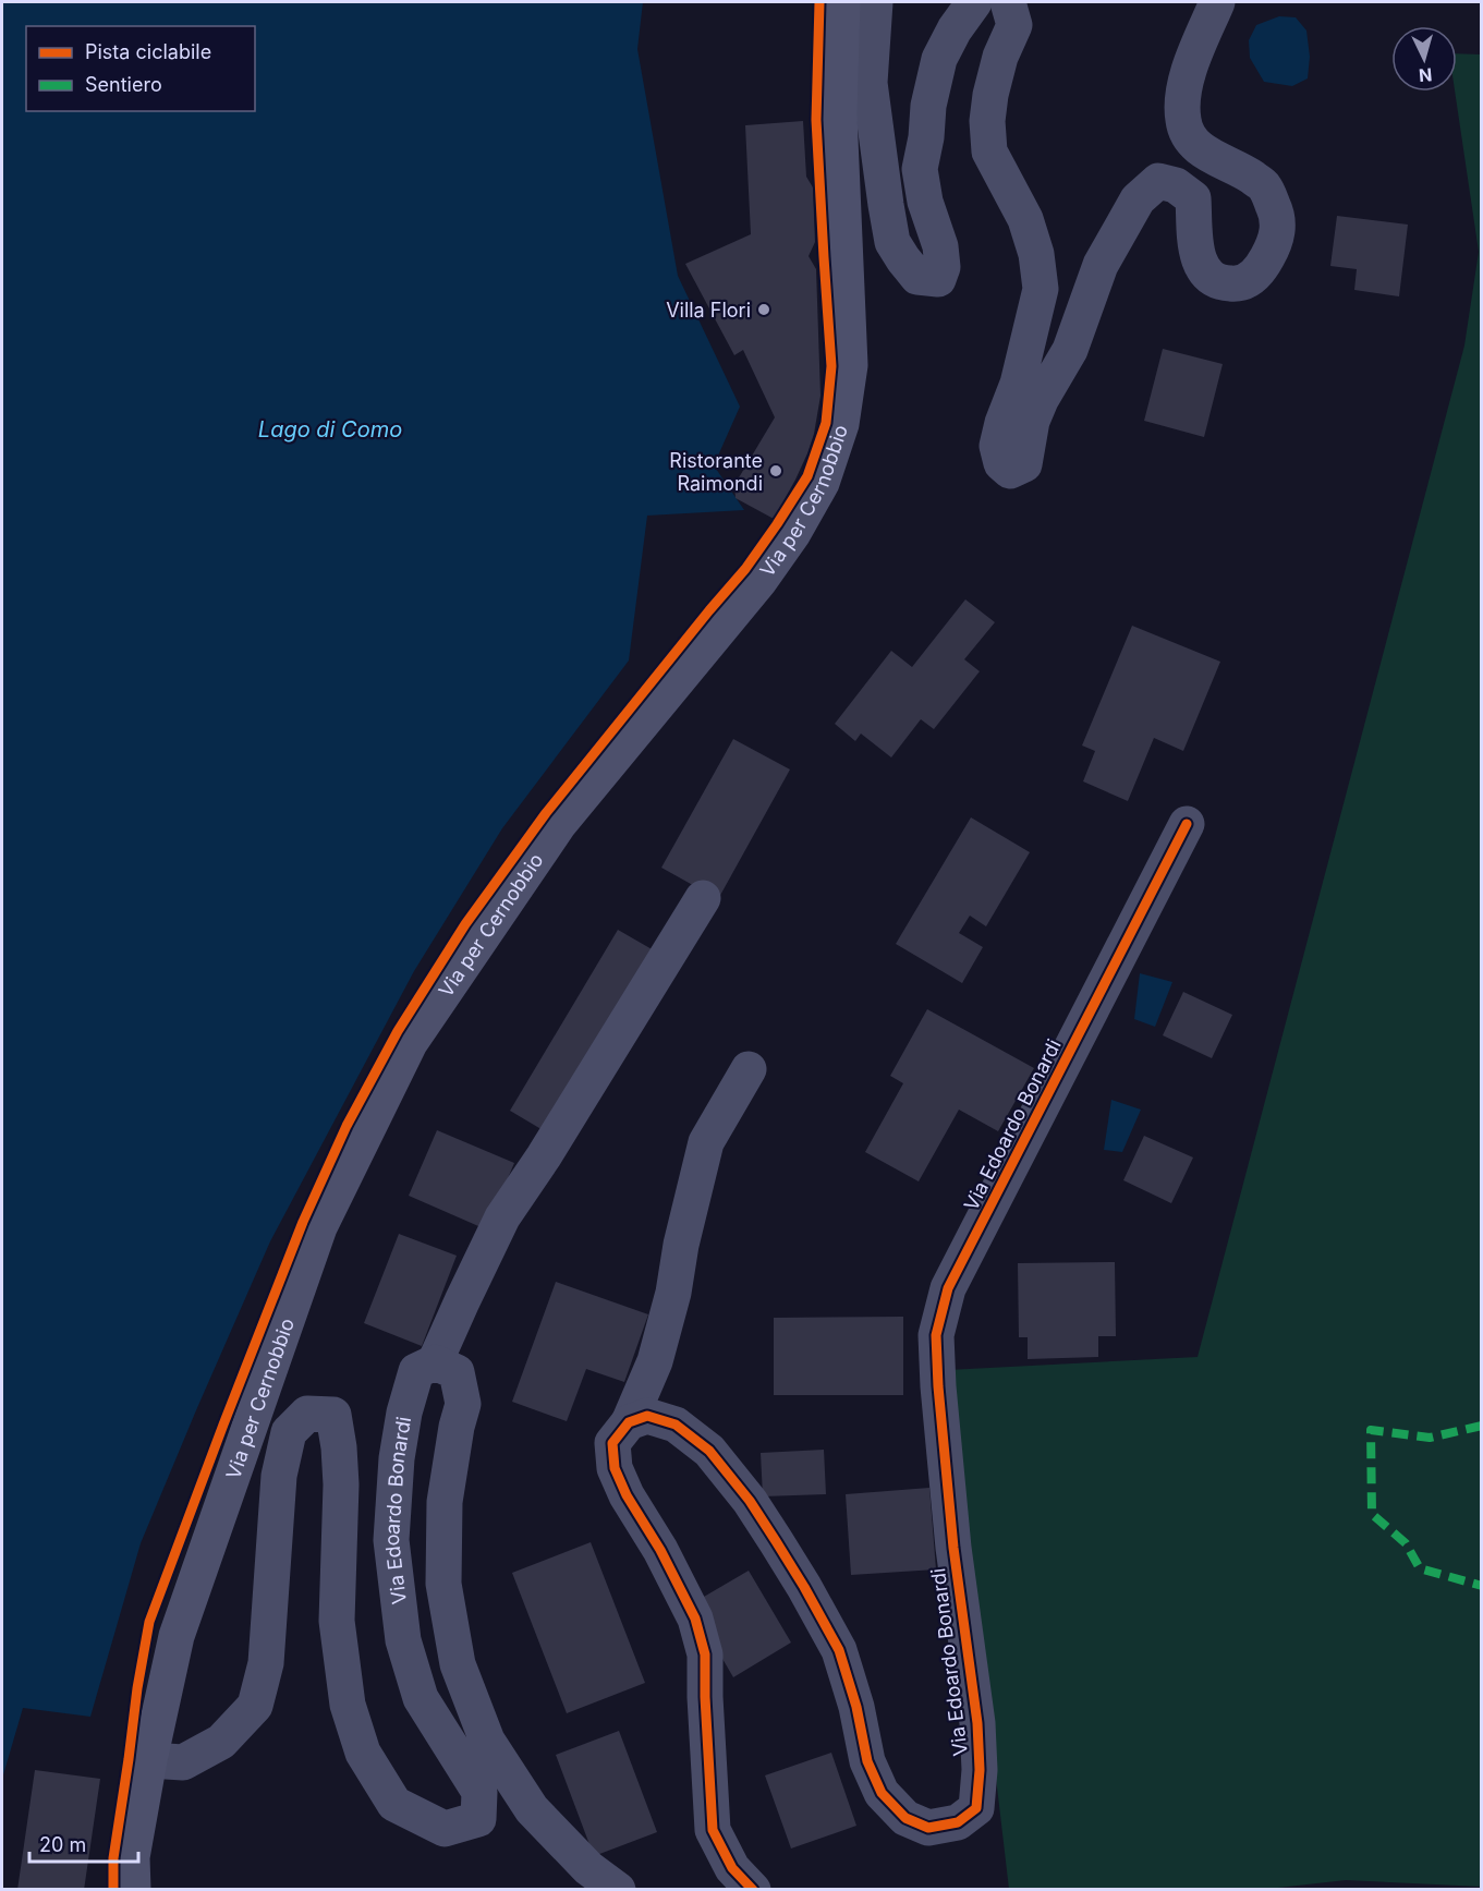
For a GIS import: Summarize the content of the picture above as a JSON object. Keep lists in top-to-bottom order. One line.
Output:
{"streets":{"main road":["Via per Cernobbio"],"street":["Via Edoardo Bonardi"]},"crossings":[["Via per Cernobbio","Via Edoardo Bonardi"]],"water":["Lago di Como"],"places":["Villa Flori","Ristorante Raimondi"],"legend":["Pista ciclabile","Sentiero"],"scale_bar":"20 m","north":"bottom"}
